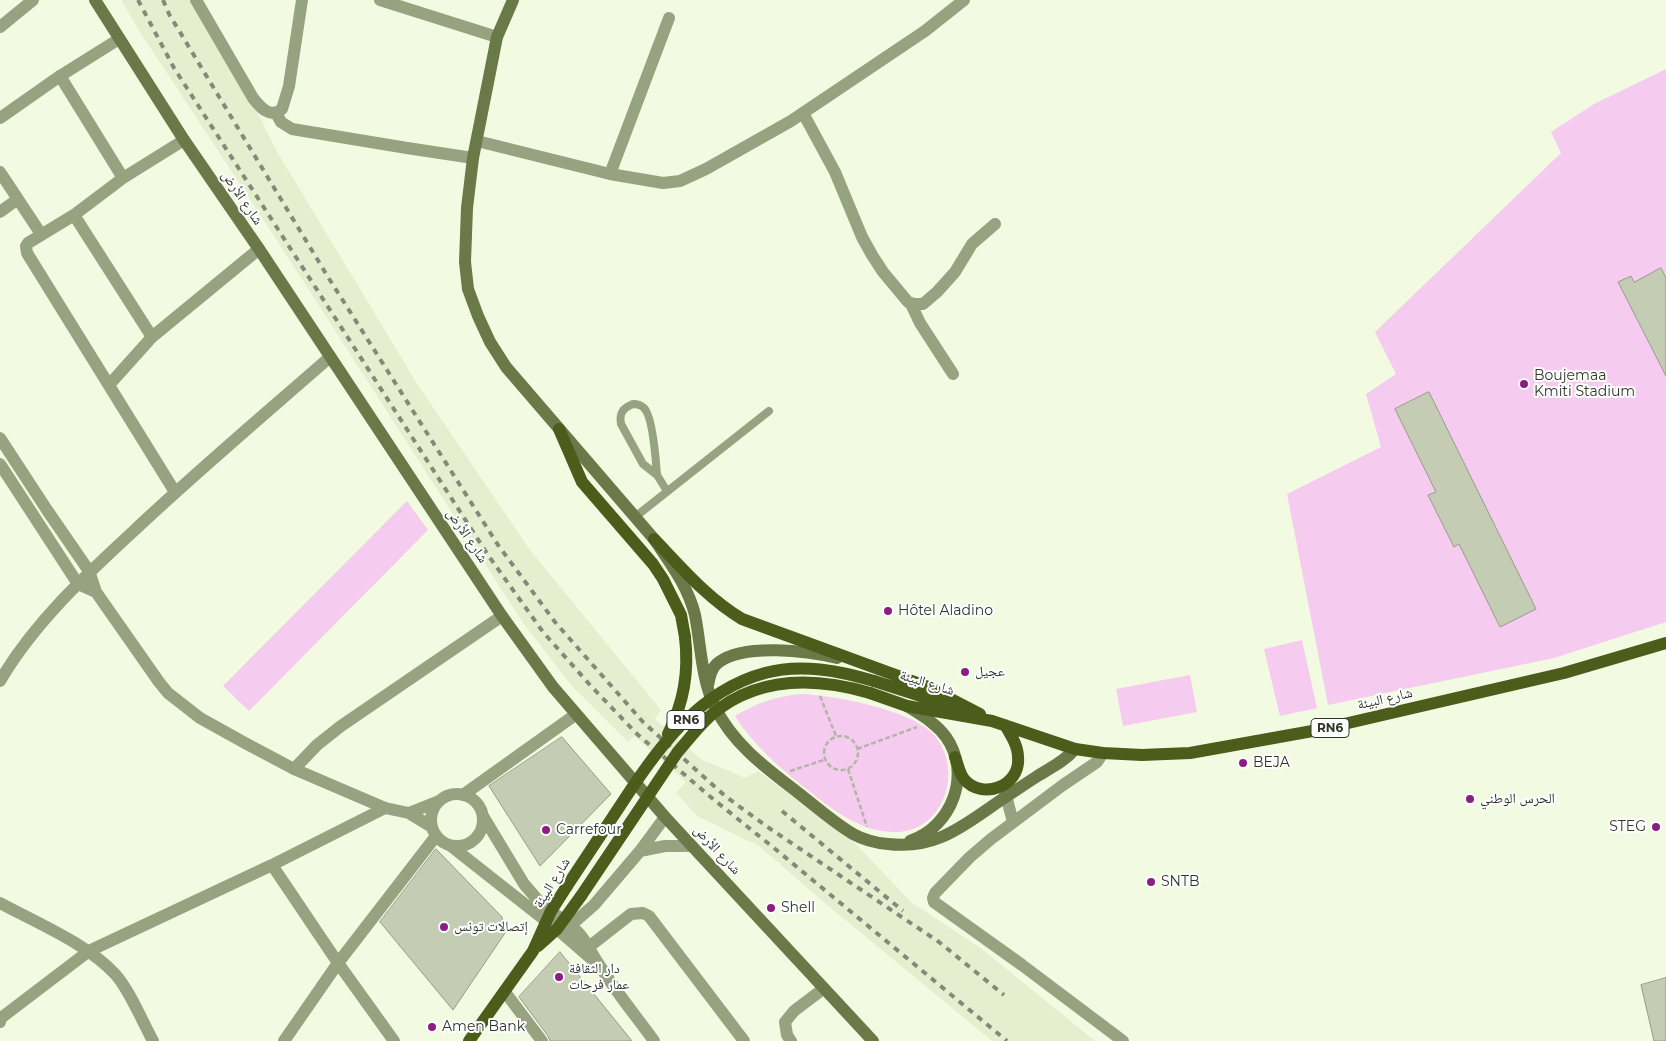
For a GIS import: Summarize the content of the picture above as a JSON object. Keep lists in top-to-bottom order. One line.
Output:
{"streets":{"main road":["شارع الأرض","شارع البيئة","RN6"]},"crossings":[["شارع البيئة","RN6"]],"places":["Boujemaa Kmiti Stadium","Hôtel Aladino","عجيل","BEJA","الحرس الوطني","STEG","Carrefour","SNTB","Shell","إتصالات تونس","دار الثقافة عمار فرحات","Amen Bank"]}
